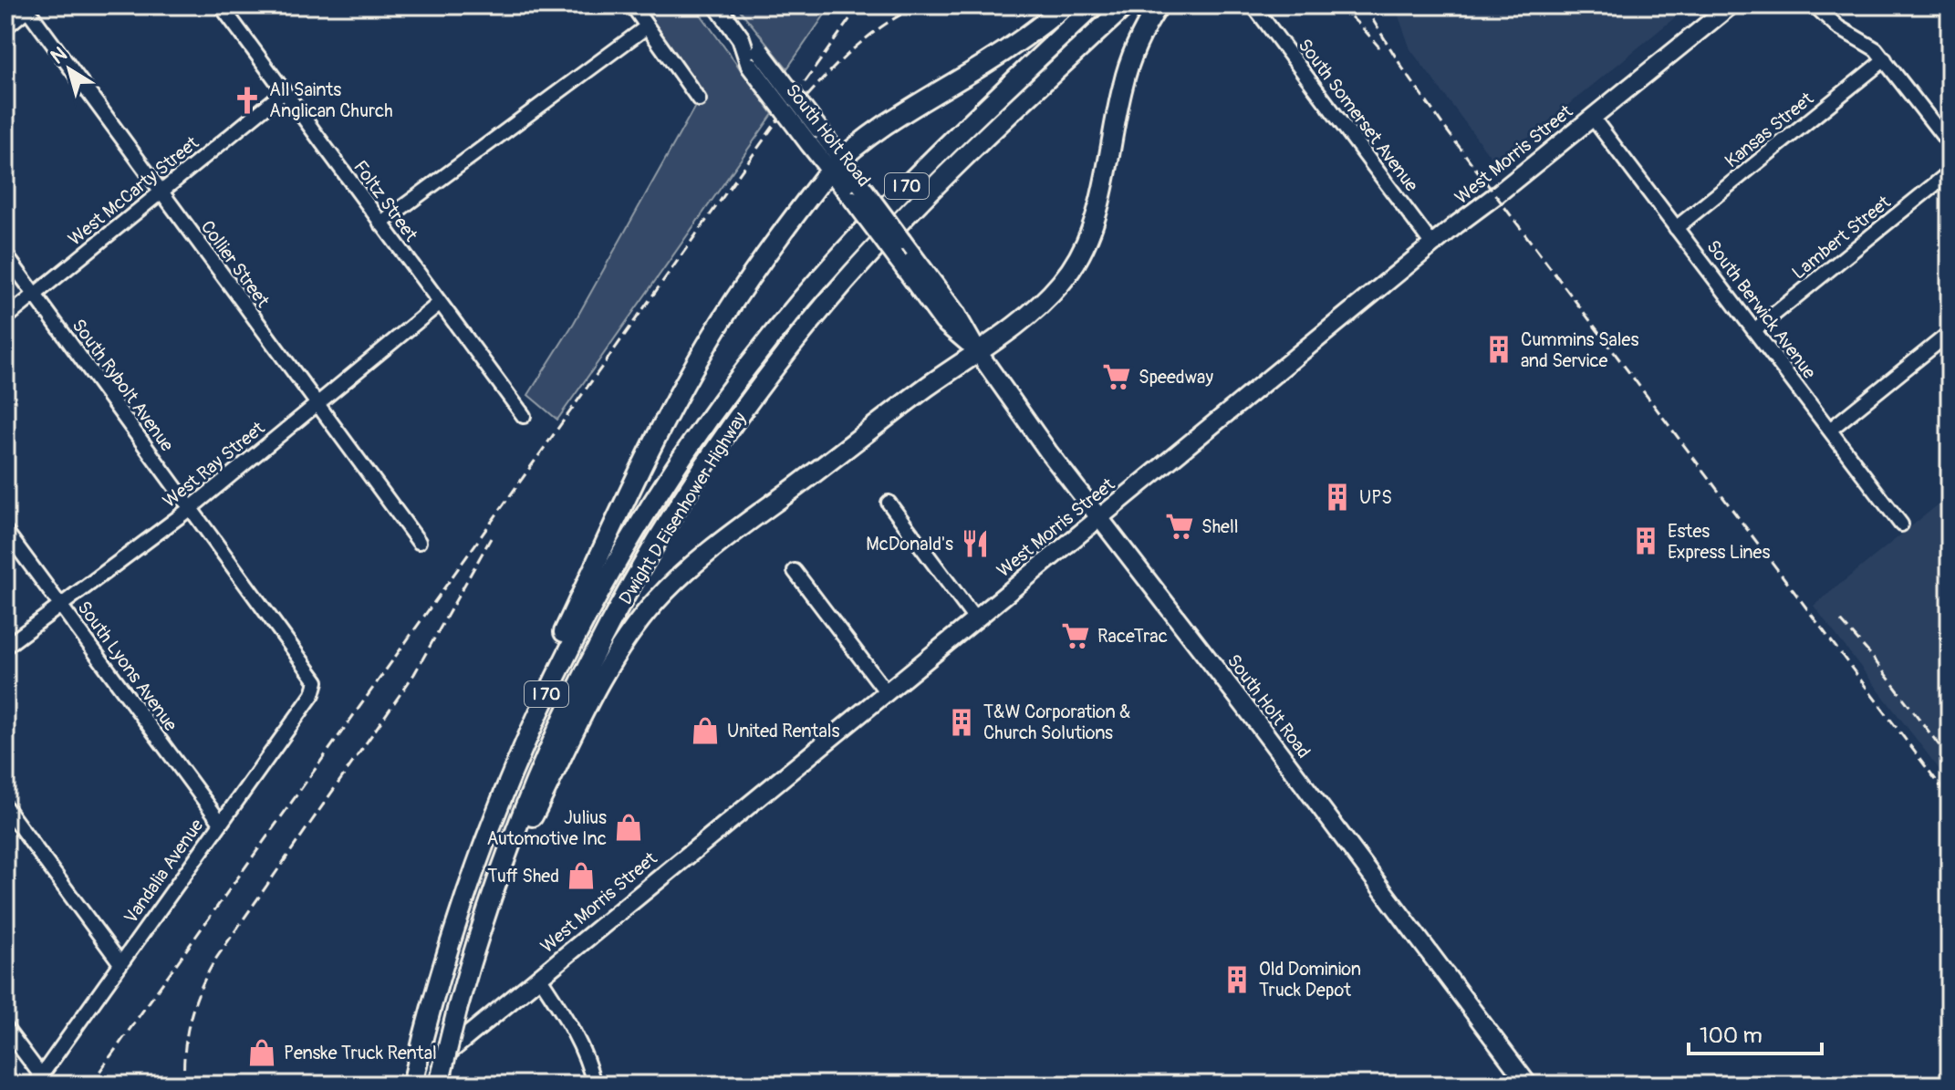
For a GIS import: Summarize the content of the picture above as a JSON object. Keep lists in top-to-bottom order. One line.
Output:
{"streets":{"highway":["I 70","Dwight D Eisenhower Highway"],"main road":["South Holt Road","West Morris Street"],"street":["South Somerset Avenue","Kansas Street","West McCarty Street","Foltz Street","Lambert Street","Collier Street","South Berwick Avenue","South Rybolt Avenue","West Ray Street","South Lyons Avenue","Vandalia Avenue"]},"crossings":[["South Somerset Avenue","West Morris Street"],["Kansas Street","South Berwick Avenue"],["South Holt Road","West Morris Street"],["West Morris Street","South Berwick Avenue"],["West Morris Street","Dwight D Eisenhower Highway"],["West McCarty Street","Foltz Street"],["West McCarty Street","Collier Street"],["West McCarty Street","South Rybolt Avenue"],["Foltz Street","West Ray Street"],["Lambert Street","South Berwick Avenue"],["Collier Street","West Ray Street"],["South Rybolt Avenue","West Ray Street"],["South Rybolt Avenue","Vandalia Avenue"],["West Ray Street","South Lyons Avenue"],["South Lyons Avenue","Vandalia Avenue"]],"places":{"church":["All Saints Anglican Church"],"building":["Cummins Sales and Service","UPS","Estes Express Lines","T&W Corporation & Church Solutions","Old Dominion Truck Depot"],"supermarket":["Speedway","Shell","RaceTrac"],"restaurant":["McDonald's"],"shop":["United Rentals","Julius Automotive Inc","Tuff Shed","Penske Truck Rental"]},"scale_bar":"100 m","north":"top left"}
